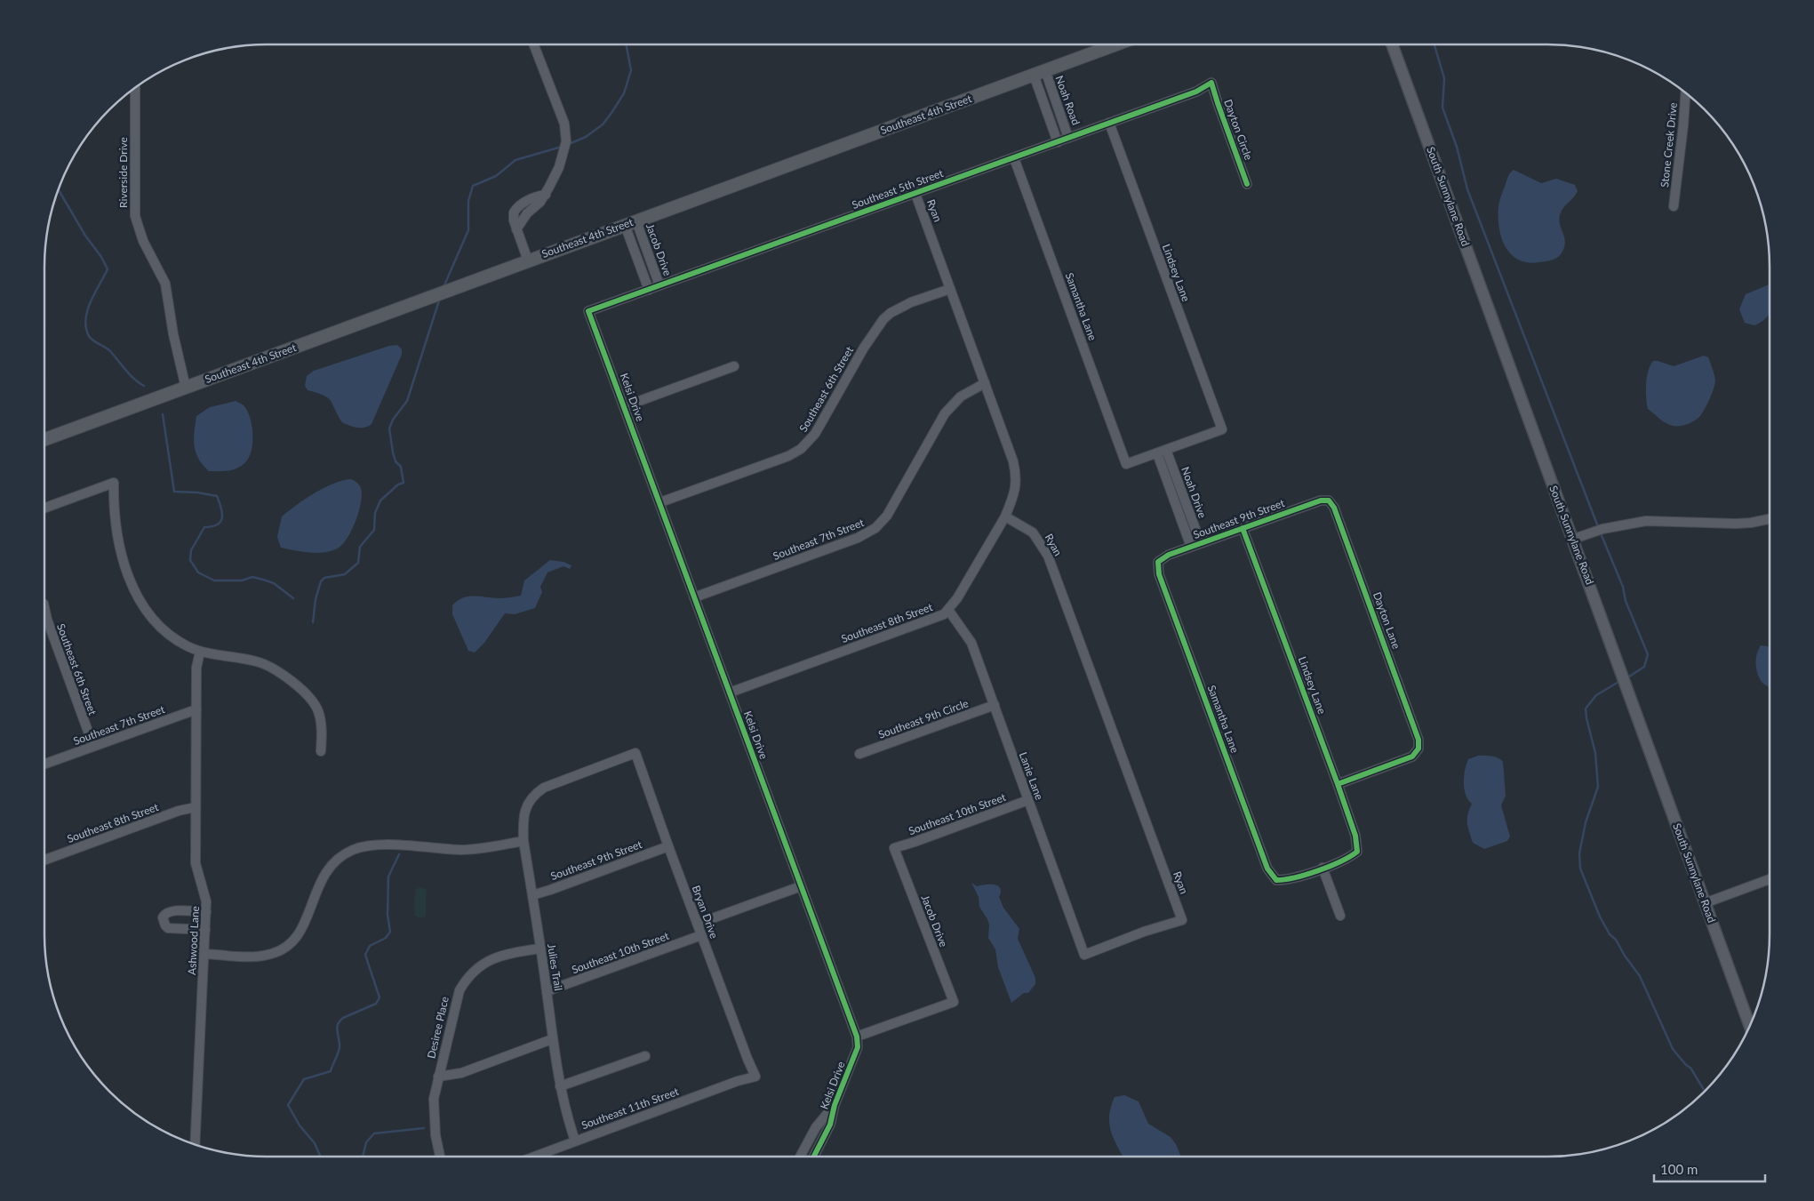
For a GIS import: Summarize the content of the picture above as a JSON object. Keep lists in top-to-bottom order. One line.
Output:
{"streets":{"main road":["Southeast 4th Street"],"street":["Noah Road","Dayton Circle","Stone Creek Drive","Riverside Drive","Southeast 5th Street","South Sunnylane Road","Ryan","Jacob Drive","Lindsey Lane","Samantha Lane","Southeast 6th Street","Kelsi Drive","Noah Drive","Southeast 9th Street","Southeast 7th Street","Dayton Lane","Southeast 8th Street","Southeast 9th Circle","Lanie Lane","Southeast 10th Street","Bryan Drive","Ashwood Lane","Julies Trail","Desiree Place","Southeast 11th Street"]},"crossings":[["Noah Road","Southeast 4th Street"],["Noah Road","Southeast 5th Street"],["Southeast 4th Street","Riverside Drive"],["Southeast 4th Street","Jacob Drive"],["Dayton Circle","Southeast 5th Street"],["Southeast 5th Street","Ryan"],["Southeast 5th Street","Jacob Drive"],["Southeast 5th Street","Lindsey Lane"],["Southeast 5th Street","Samantha Lane"],["Southeast 5th Street","Kelsi Drive"],["Ryan","Southeast 6th Street"],["Ryan","Southeast 7th Street"],["Ryan","Southeast 8th Street"],["Ryan","Lanie Lane"],["Jacob Drive","Kelsi Drive"],["Jacob Drive","Southeast 10th Street"],["Lindsey Lane","Samantha Lane"],["Lindsey Lane","Noah Drive"],["Lindsey Lane","Southeast 9th Street"],["Lindsey Lane","Dayton Lane"],["Samantha Lane","Noah Drive"],["Samantha Lane","Southeast 9th Street"],["Southeast 6th Street","Kelsi Drive"],["Southeast 6th Street","Southeast 7th Street"],["Kelsi Drive","Southeast 7th Street"],["Kelsi Drive","Southeast 8th Street"],["Noah Drive","Southeast 9th Street"],["Southeast 9th Street","Dayton Lane"],["Southeast 9th Street","Bryan Drive"],["Southeast 9th Street","Julies Trail"],["Southeast 7th Street","Ashwood Lane"],["Southeast 8th Street","Lanie Lane"],["Southeast 8th Street","Ashwood Lane"],["Southeast 9th Circle","Lanie Lane"],["Lanie Lane","Southeast 10th Street"],["Southeast 10th Street","Bryan Drive"],["Southeast 10th Street","Julies Trail"],["Bryan Drive","Julies Trail"],["Bryan Drive","Southeast 11th Street"],["Julies Trail","Desiree Place"],["Julies Trail","Southeast 11th Street"]],"scale_bar":"100 m"}
